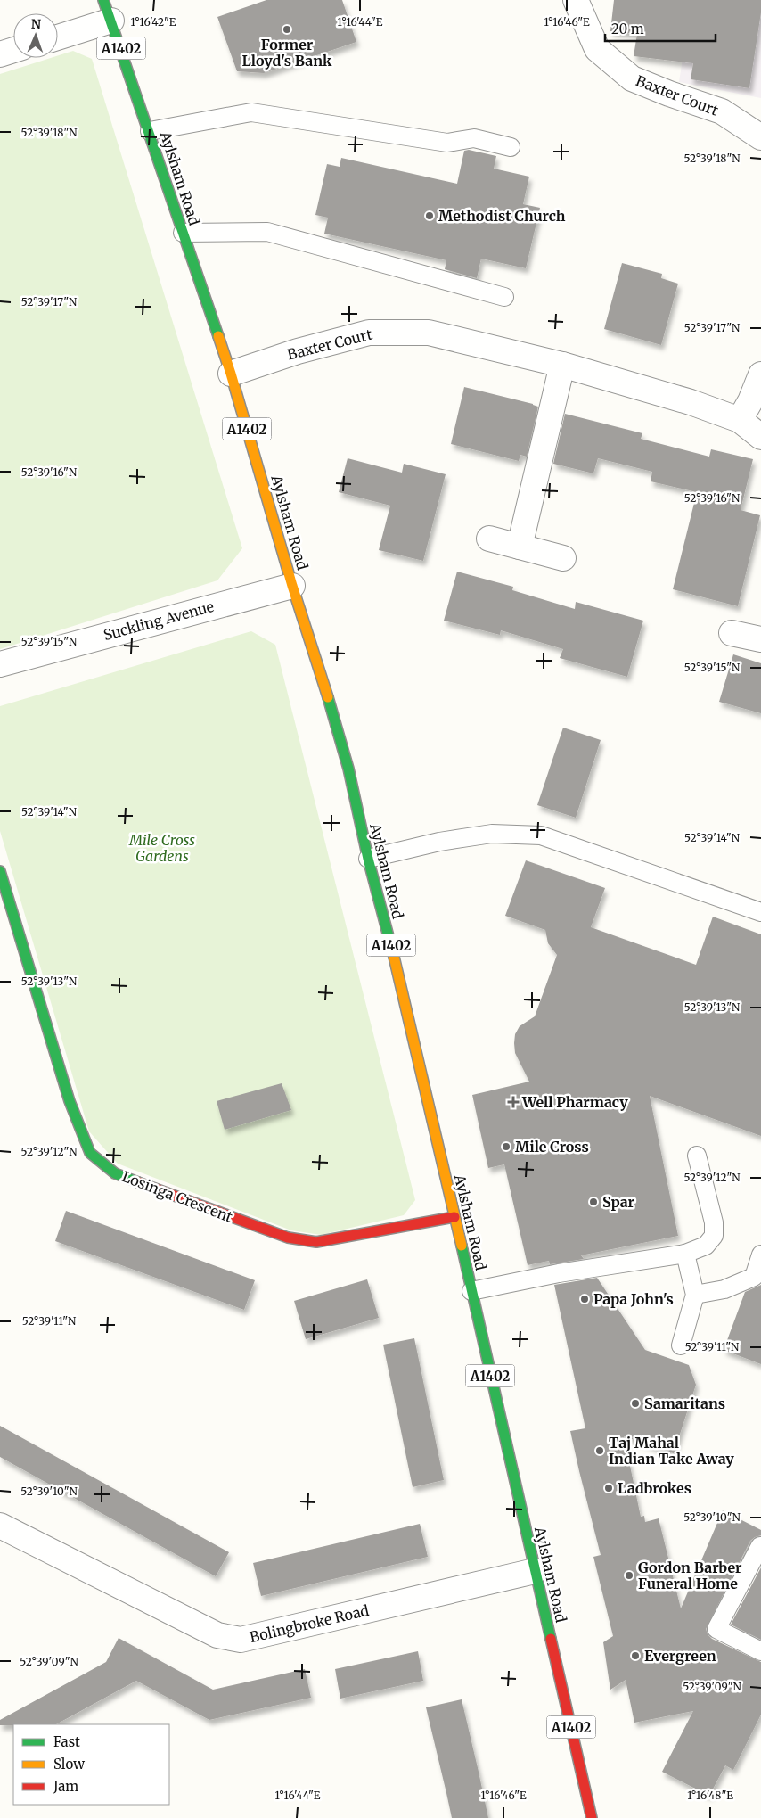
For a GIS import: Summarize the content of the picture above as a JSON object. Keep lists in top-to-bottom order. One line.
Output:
{"streets":{"main road":["A1402","Aylsham Road","Losinga Crescent"],"street":["Baxter Court","Suckling Avenue","Bolingbroke Road"]},"crossings":[["Baxter Court","Aylsham Road"],["Aylsham Road","Suckling Avenue"],["Aylsham Road","Losinga Crescent"],["Aylsham Road","Bolingbroke Road"]],"parks":["Mile Cross Gardens"],"places":{"other":["Former Lloyd's Bank","Methodist Church","Mile Cross","Spar","Papa John's","Samaritans","Taj Mahal Indian Take Away","Ladbrokes","Gordon Barber Funeral Home","Evergreen"],"health":["Well Pharmacy"]},"legend":["Fast","Slow","Jam"],"scale_bar":"20 m","north":"top","coordinates":["1°16'42\"E","1°16'44\"E","1°16'46\"E","52°39'18\"N","52°39'17\"N","52°39'16\"N","52°39'15\"N","52°39'14\"N","52°39'13\"N","52°39'12\"N","52°39'11\"N","52°39'10\"N","52°39'09\"N","1°16'48\"E"]}
